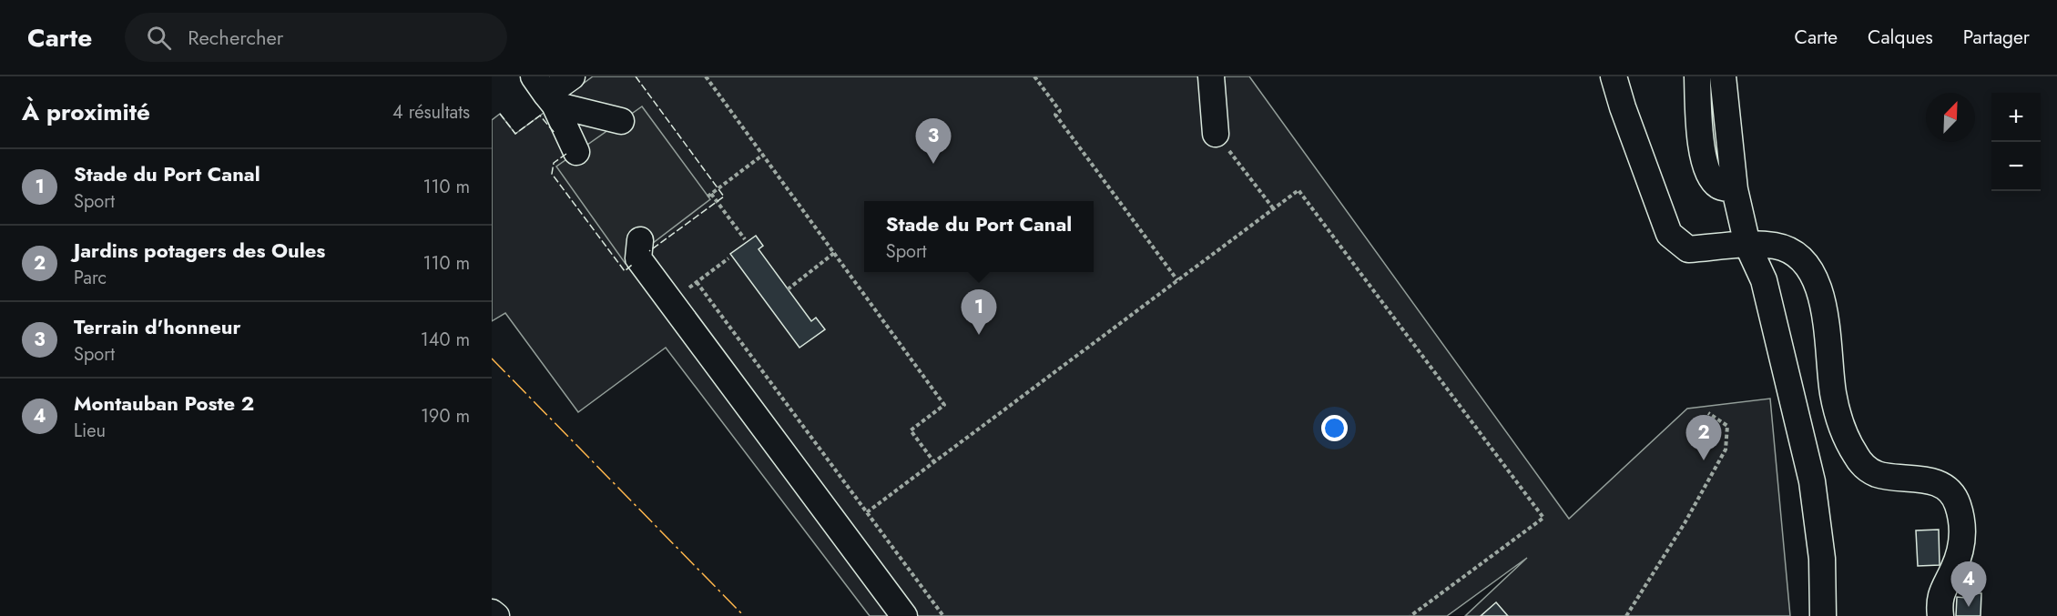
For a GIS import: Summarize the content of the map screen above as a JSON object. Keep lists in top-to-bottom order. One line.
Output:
{"north":"top right","page":{"header":"Carte","search":"Rechercher","nav":["Carte","Calques","Partager"],"heading":["À proximité","4 résultats"],"map_buttons":["+","−"],"pins":["3","1","2","4"],"list":[{"mark":"1","name":"Stade du Port Canal","note":"Sport","value":"110 m"},{"mark":"2","name":"Jardins potagers des Oules","note":"Parc","value":"110 m"},{"mark":"3","name":"Terrain d'honneur","note":"Sport","value":"140 m"},{"mark":"4","name":"Montauban Poste 2","note":"Lieu","value":"190 m"}],"popup":["Stade du Port Canal","Sport"]}}
